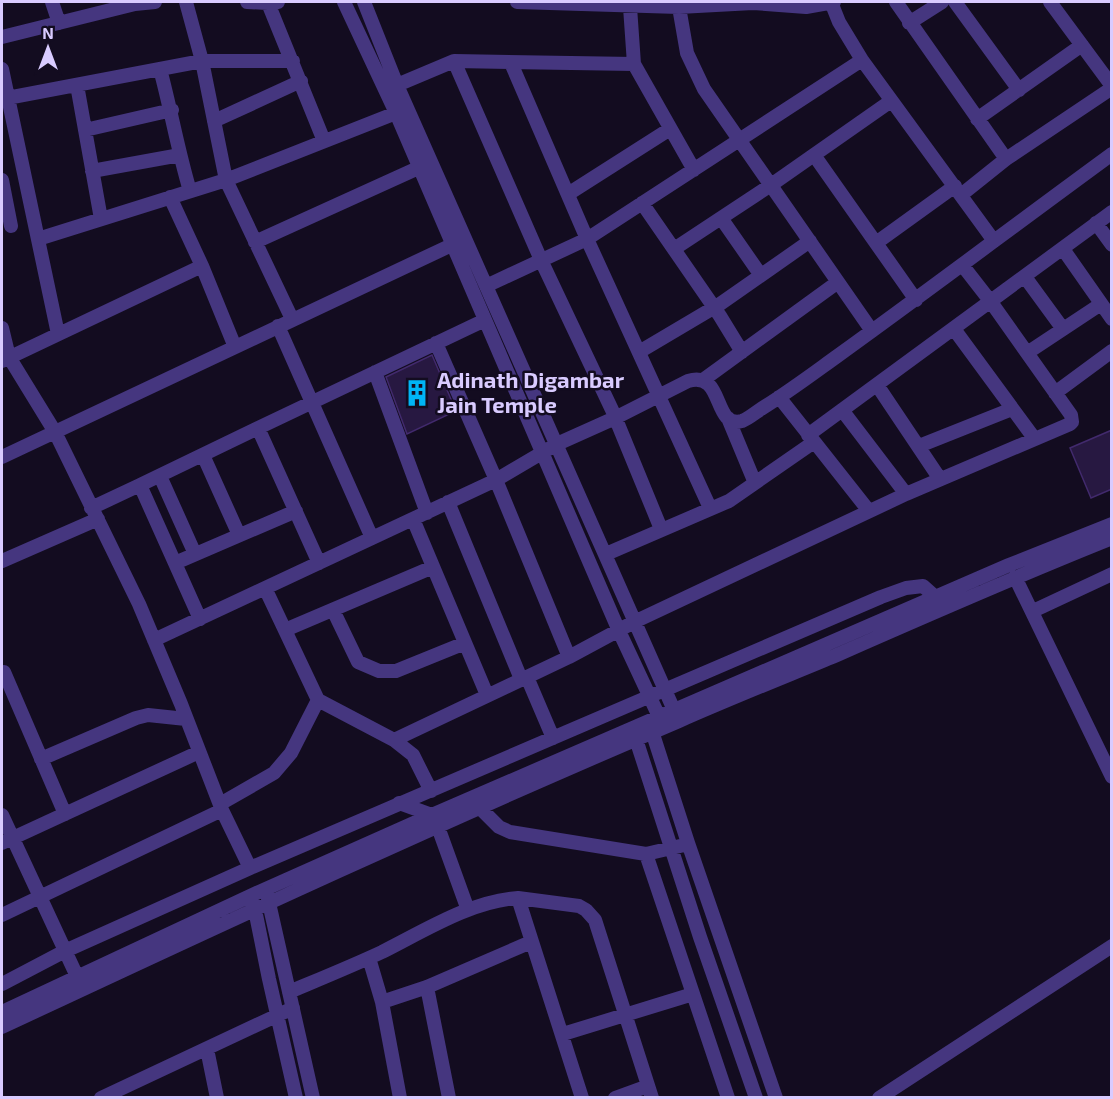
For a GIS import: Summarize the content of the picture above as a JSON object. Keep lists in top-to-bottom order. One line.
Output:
{"places":{"building":["Adinath Digambar Jain Temple"]},"north":"top"}
